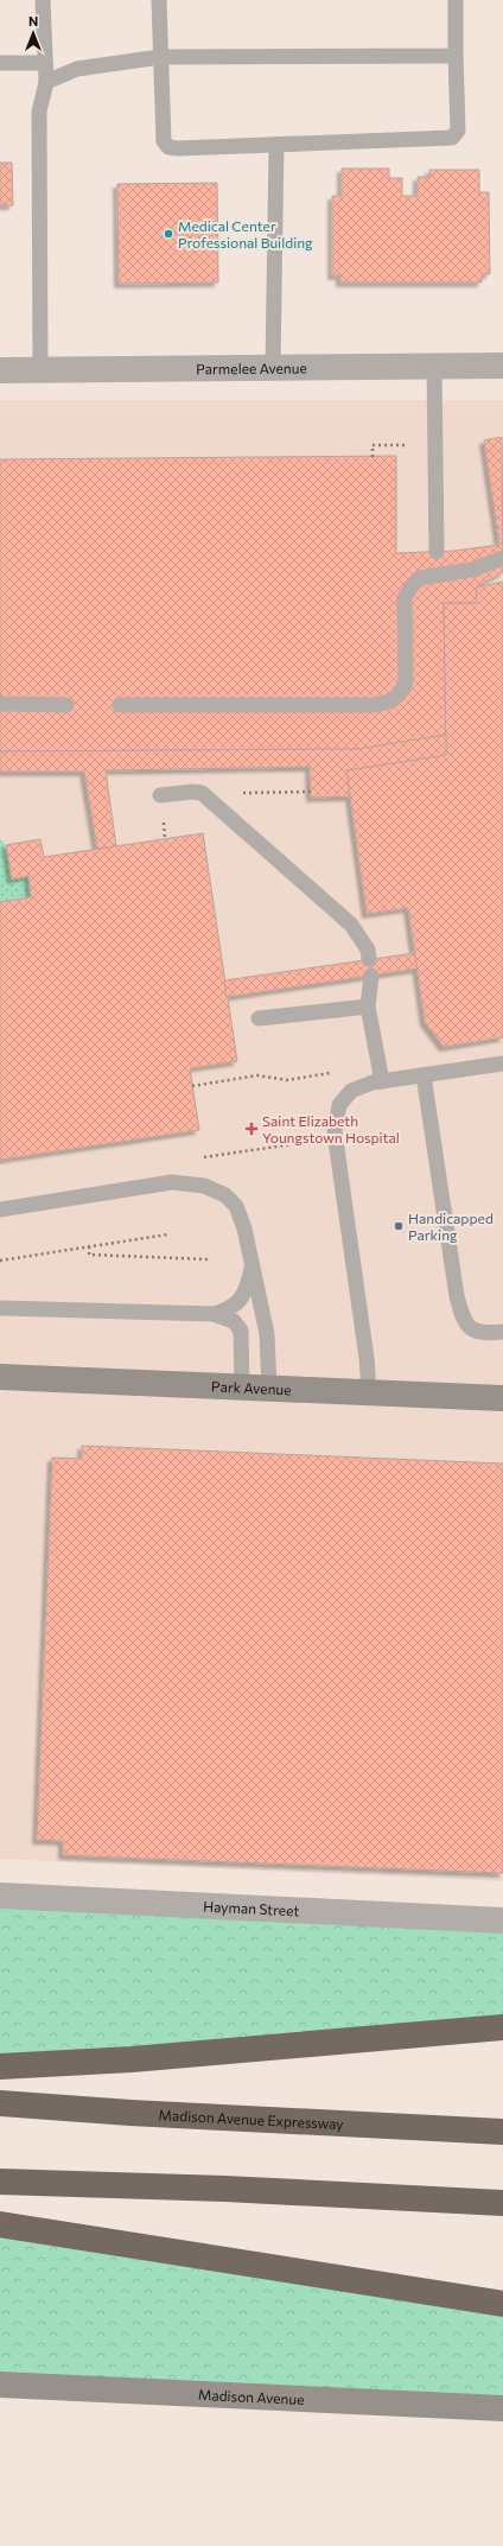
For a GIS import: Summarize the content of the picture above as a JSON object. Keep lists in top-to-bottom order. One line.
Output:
{"streets":{"highway":["Madison Avenue Expressway"],"street":["Parmelee Avenue","Park Avenue","Hayman Street","Madison Avenue"]},"places":{"other":["Medical Center Professional Building","Handicapped Parking"],"health":["Saint Elizabeth Youngstown Hospital"]},"north":"top"}
